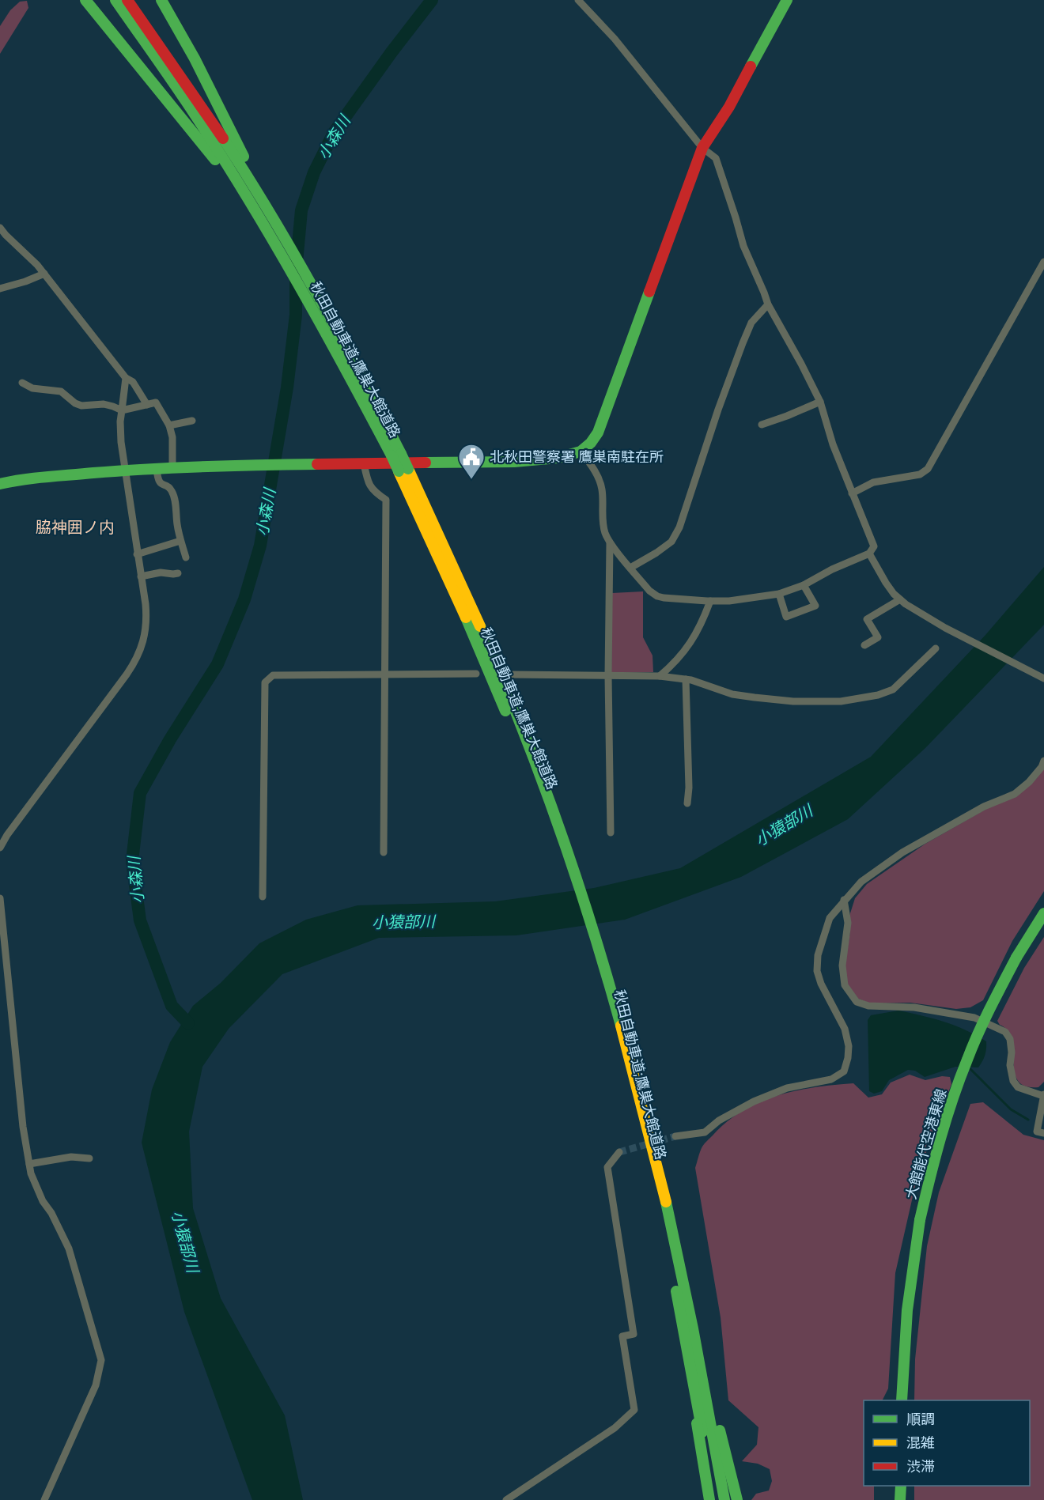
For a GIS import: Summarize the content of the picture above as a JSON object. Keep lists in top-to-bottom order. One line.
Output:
{"streets":{"main road":["秋田自動車道;鷹巣大館道路","大館能代空港東線"]},"districts":["脇神囲ノ内"],"water":["小森川","小猿部川"],"places":{"public building":["北秋田警察署 鷹巣南駐在所"]},"legend":["順調","混雑","渋滞"]}
